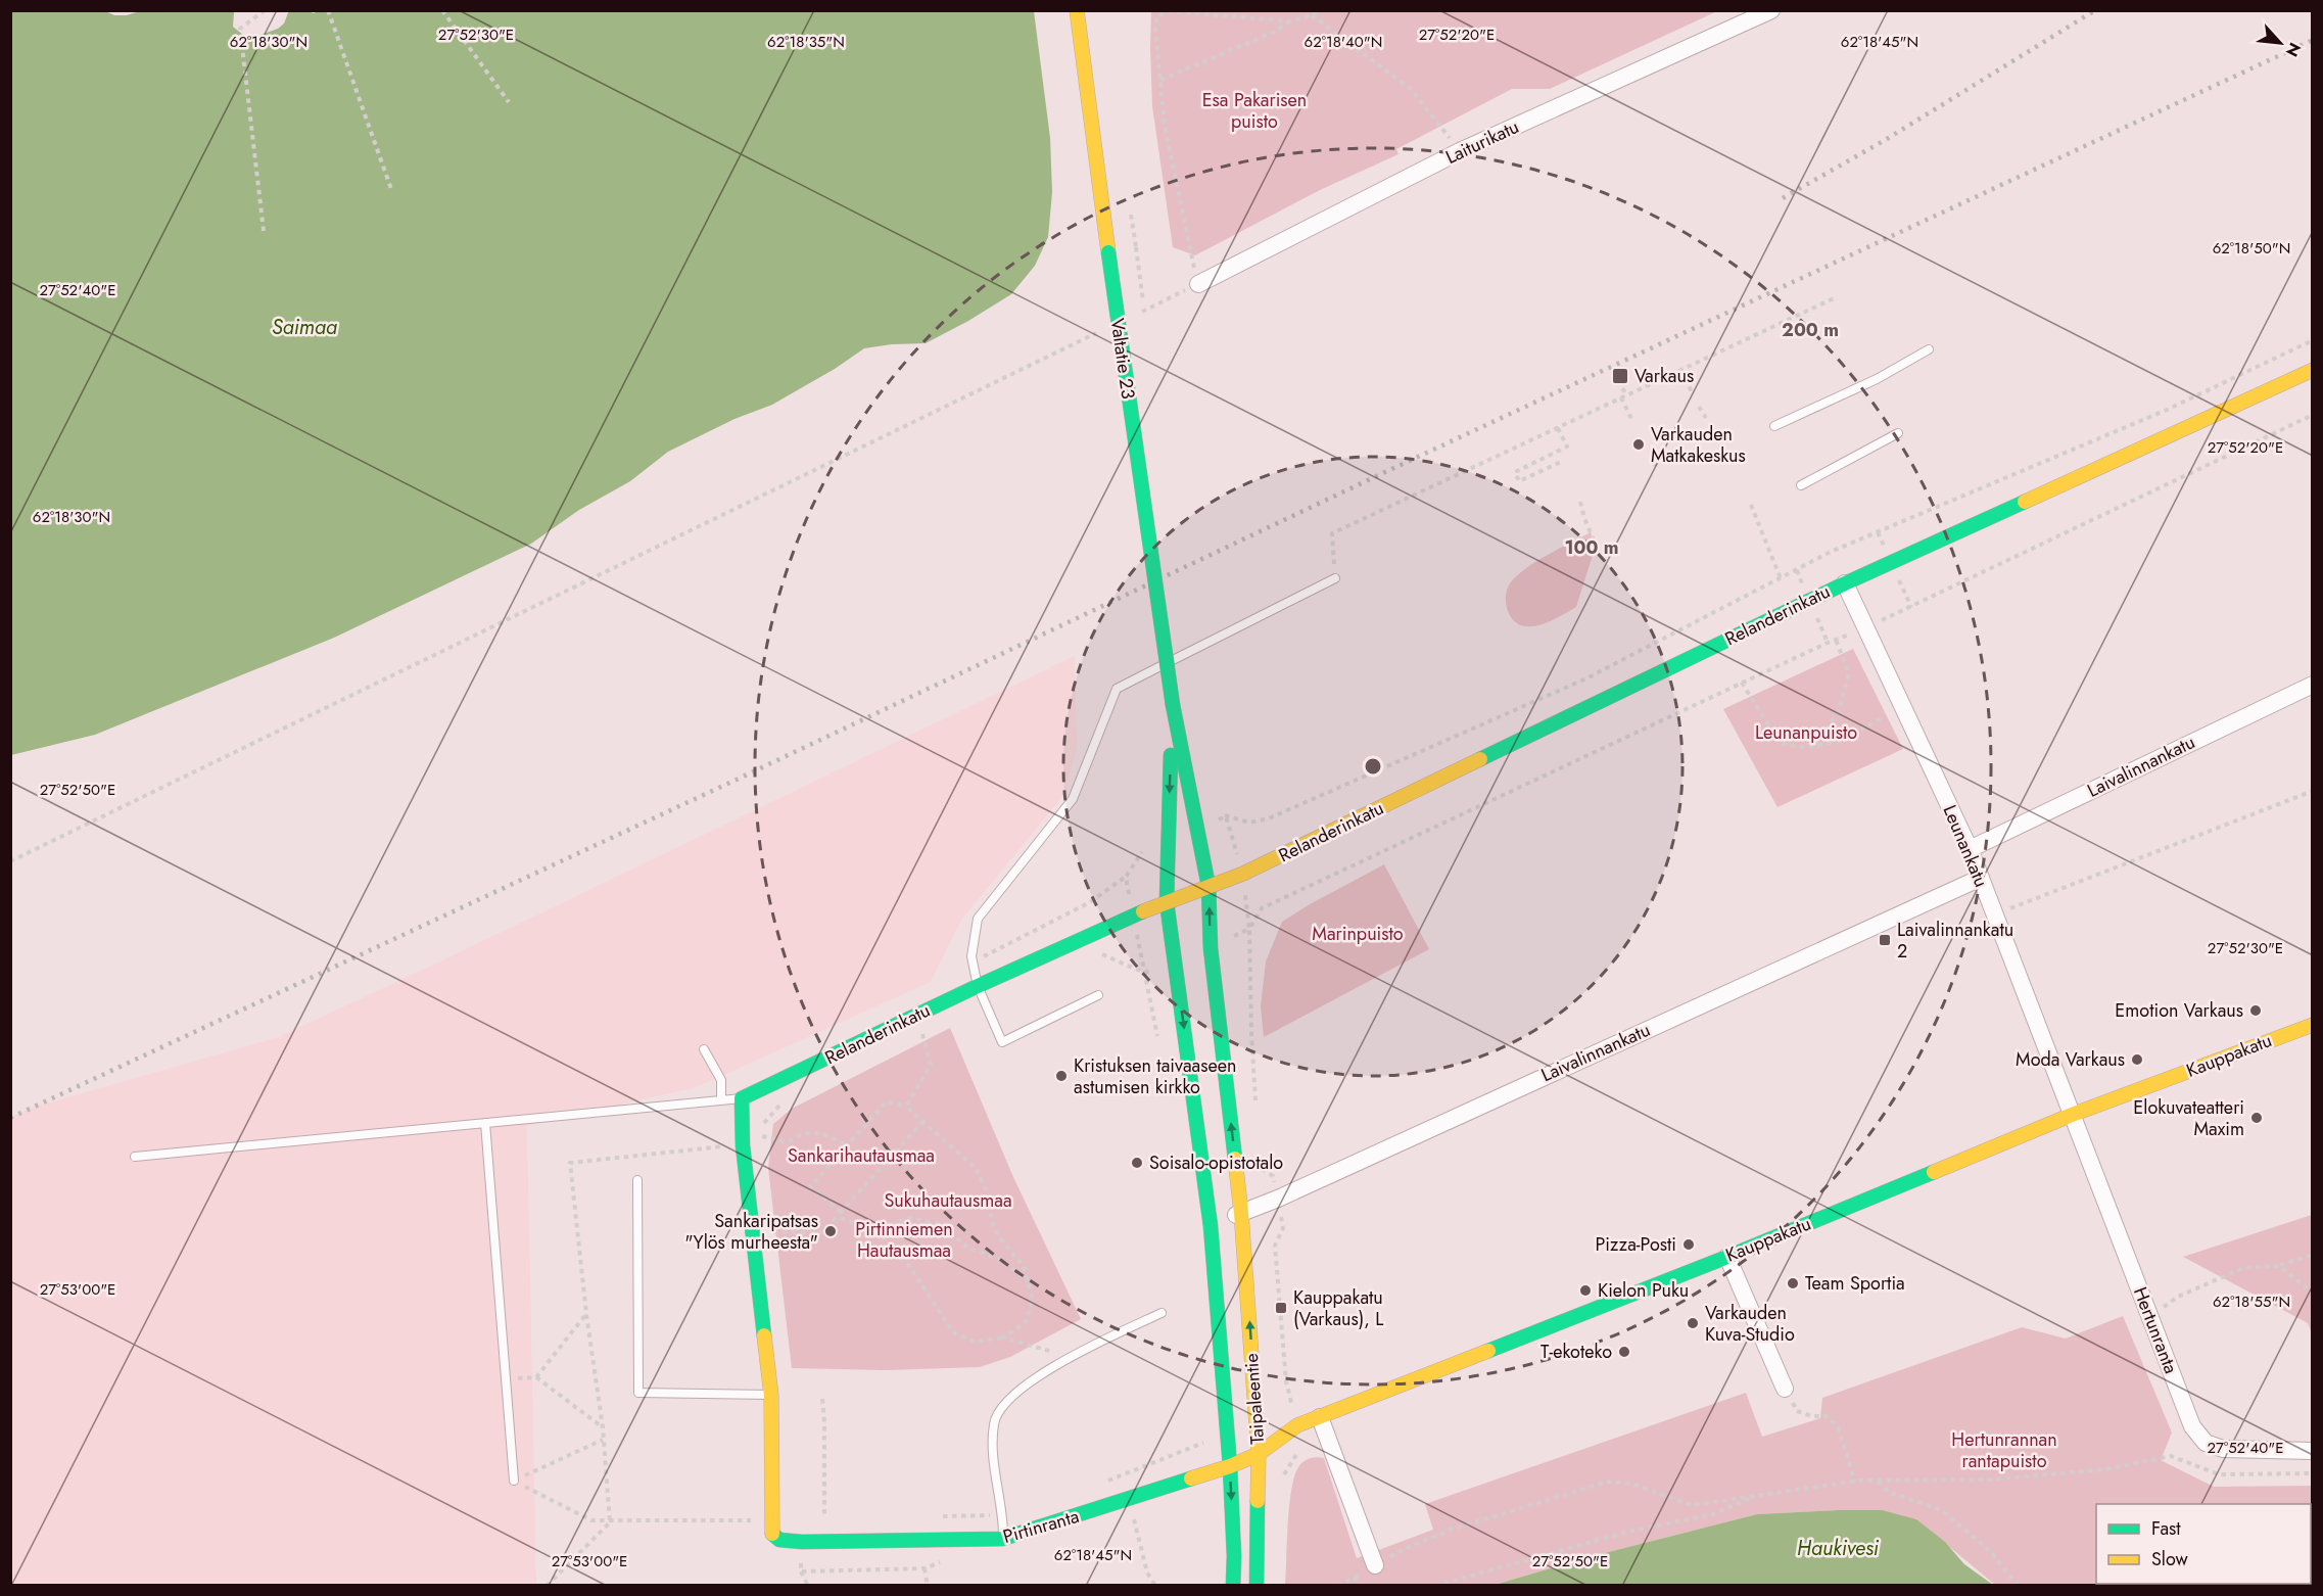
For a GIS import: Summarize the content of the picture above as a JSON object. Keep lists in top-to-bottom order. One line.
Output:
{"streets":{"main road":["Valtatie 23","Relanderinkatu","Kauppakatu","Taipaleentie","Pirtinranta"],"street":["Laiturikatu","Laivalinnankatu","Leunankatu","Hertunranta"]},"crossings":[["Relanderinkatu","Leunankatu"],["Relanderinkatu","Taipaleentie"],["Laivalinnankatu","Leunankatu"],["Laivalinnankatu","Taipaleentie"],["Leunankatu","Kauppakatu"],["Leunankatu","Hertunranta"],["Kauppakatu","Hertunranta"],["Kauppakatu","Taipaleentie"],["Kauppakatu","Pirtinranta"],["Taipaleentie","Pirtinranta"]],"water":["Saimaa","Haukivesi"],"parks":["Esa Pakarisen puisto","Leunanpuisto","Marinpuisto","Sankarihautausmaa","Sukuhautausmaa","Pirtinniemen Hautausmaa","Hertunrannan rantapuisto"],"places":{"transit":["Varkaus","Laivalinnankatu 2","Kauppakatu (Varkaus), L"],"other":["Varkauden Matkakeskus","Emotion Varkaus","Moda Varkaus","Kristuksen taivaaseen astumisen kirkko","Elokuvateatteri Maxim","Soisalo-opistotalo","Sankaripatsas \"Ylös murheesta\"","Pizza-Posti","Team Sportia","Kielon Puku","Varkauden Kuva-Studio","T-ekoteko"]},"legend":["Fast","Slow"],"north":"bottom right","coordinates":["27°52'30\"E","27°52'20\"E","62°18'30\"N","62°18'35\"N","62°18'40\"N","62°18'45\"N","62°18'50\"N","27°52'40\"E","27°52'50\"E","27°53'00\"E","62°18'55\"N"],"rings":["200 m","100 m"]}
